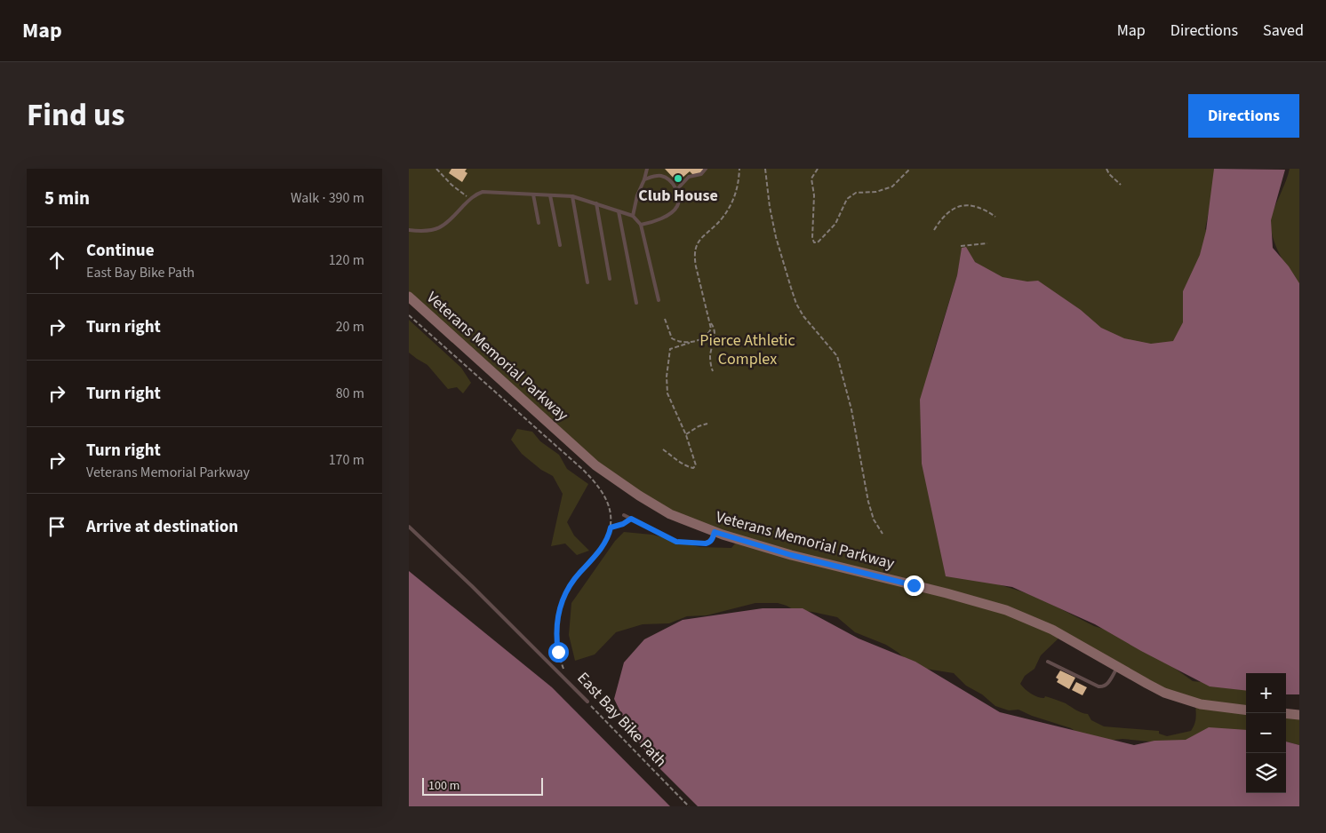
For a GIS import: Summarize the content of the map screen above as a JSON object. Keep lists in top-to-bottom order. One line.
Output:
{"streets":{"main road":["Veterans Memorial Parkway"],"path":["East Bay Bike Path"]},"parks":["Pierce Athletic Complex"],"places":["Club House"],"scale_bar":"100 m","page":{"header":"Map","nav":["Map","Directions","Saved"],"title":"Find us","buttons":"Directions","heading":["5 min","Walk · 390 m"],"list":[["Continue","East Bay Bike Path","120 m"],["Turn right","20 m"],["Turn right","80 m"],["Turn right","Veterans Memorial Parkway","170 m"],"Arrive at destination"],"map_buttons":["+","−"],"scale":"100 m"}}
